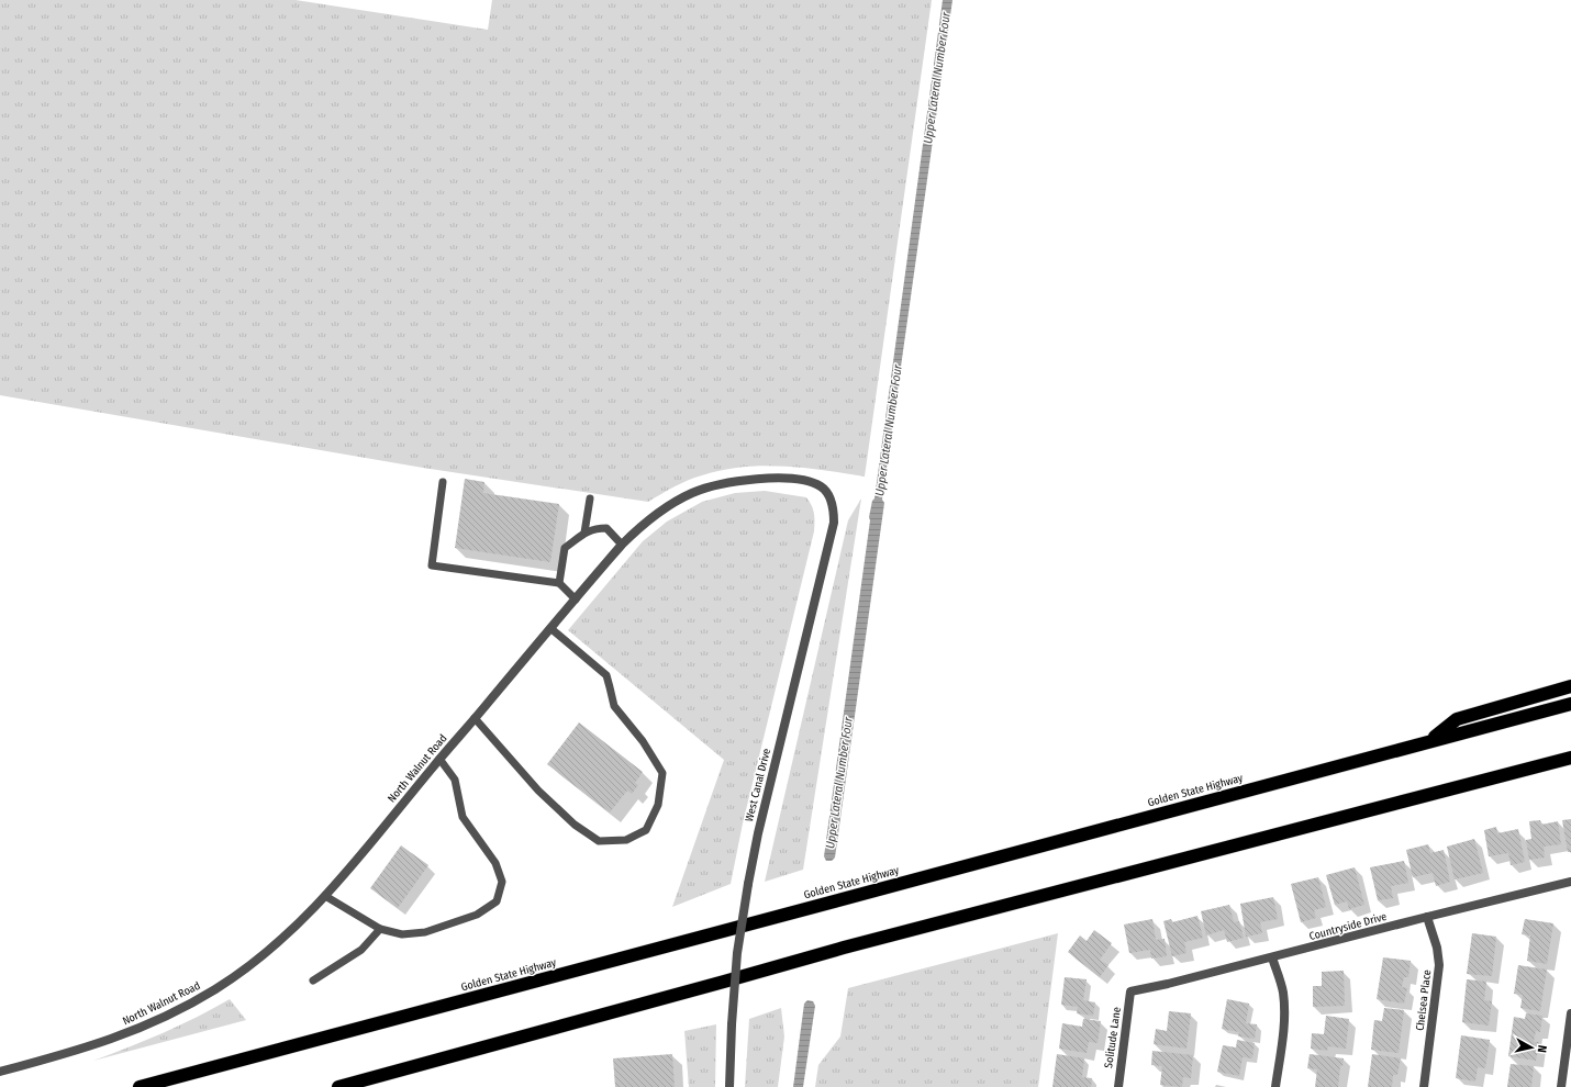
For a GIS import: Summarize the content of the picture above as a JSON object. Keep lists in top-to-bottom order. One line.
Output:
{"streets":{"highway":["Golden State Highway"],"street":["North Walnut Road","West Canal Drive","Countryside Drive","Chelsea Place","Solitude Lane"]},"crossings":[["North Walnut Road","West Canal Drive"],["Countryside Drive","Chelsea Place"],["Countryside Drive","Solitude Lane"]],"water":["Upper Lateral Number Four"],"north":"right"}
